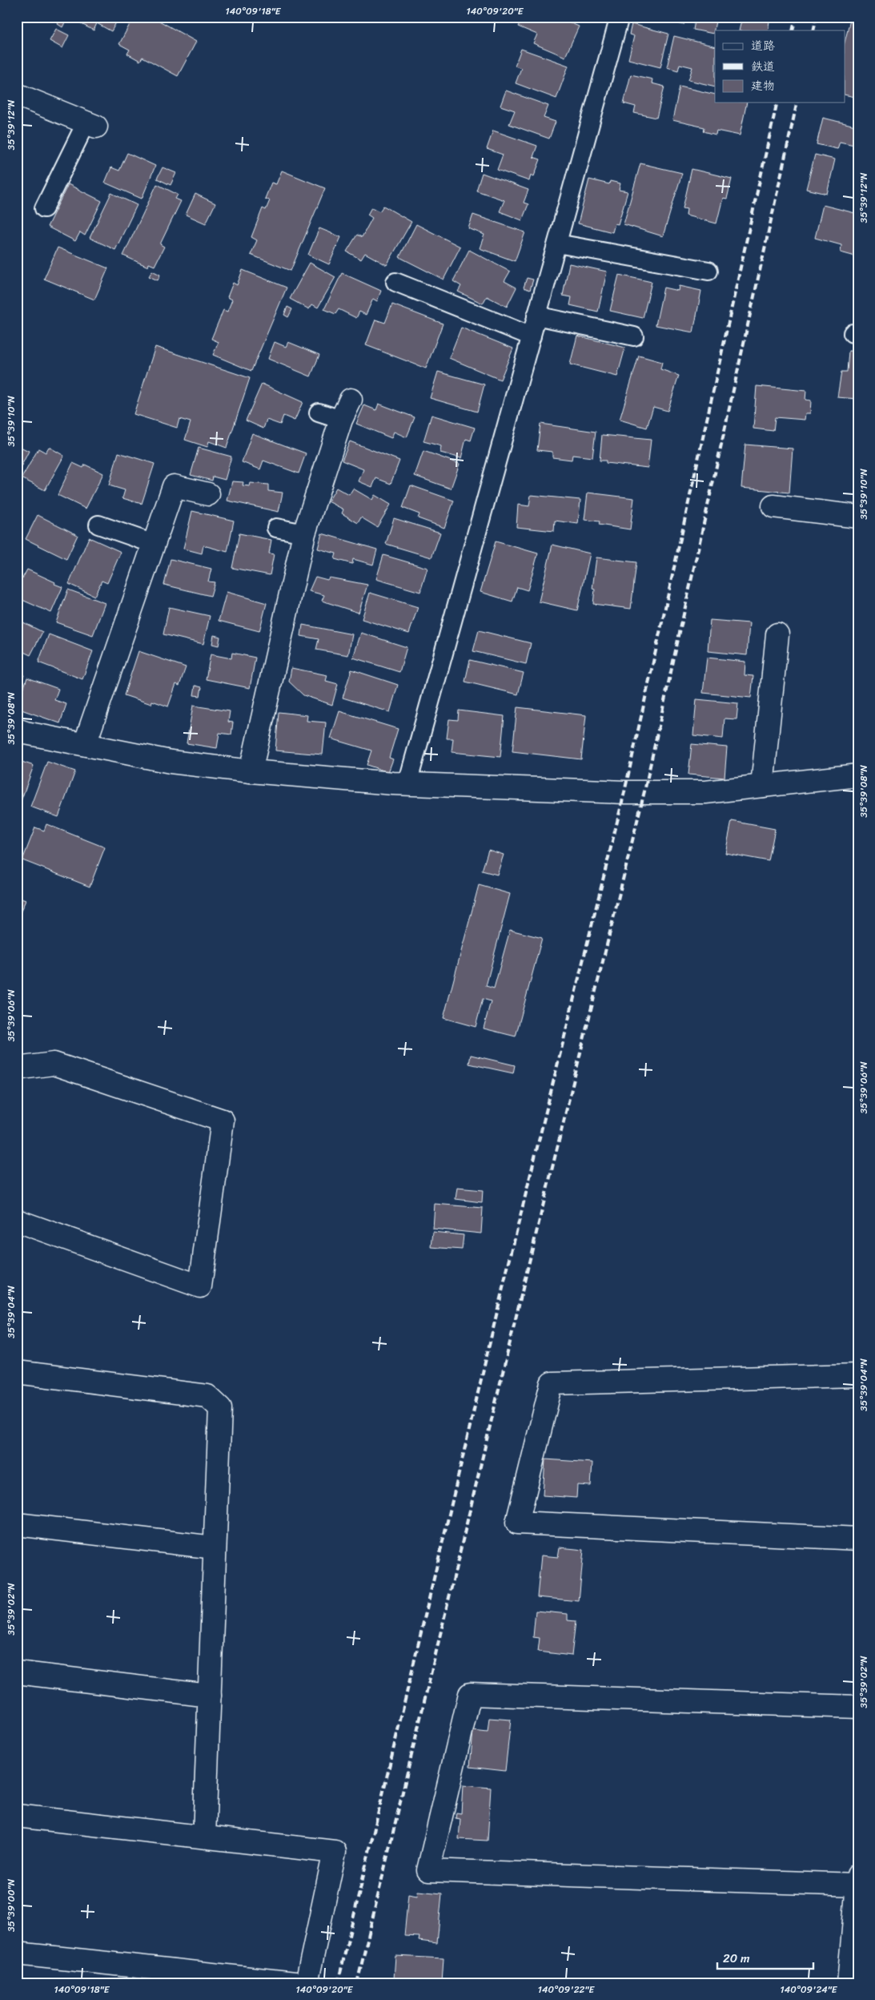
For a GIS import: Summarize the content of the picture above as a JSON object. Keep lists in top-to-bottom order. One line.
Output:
{"legend":["道路","鉄道","建物"],"scale_bar":"20 m","coordinates":["140°09'18\"E","140°09'20\"E","35°39'12\"N","35°39'10\"N","35°39'08\"N","35°39'06\"N","35°39'04\"N","35°39'02\"N","35°39'00\"N","140°09'22\"E","140°09'24\"E"]}
